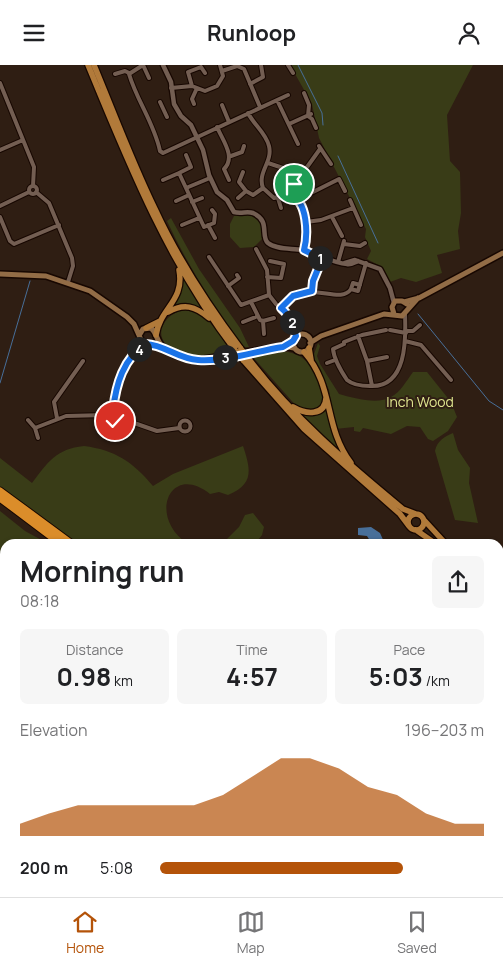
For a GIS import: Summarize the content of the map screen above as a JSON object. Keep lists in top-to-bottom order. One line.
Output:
{"parks":["Inch Wood"],"page":{"header":"Runloop","pins":["1","2","4","3"],"heading":["Morning run","08:18"],"stats":[["Distance","0.98 km"],["Time","4:57"],["Pace","5:03 /km"]],"chart":["Elevation","196–203 m"],"list":[{"name":"200 m","note":"5:08"}],"tabs":["Home","Map","Saved"]}}
